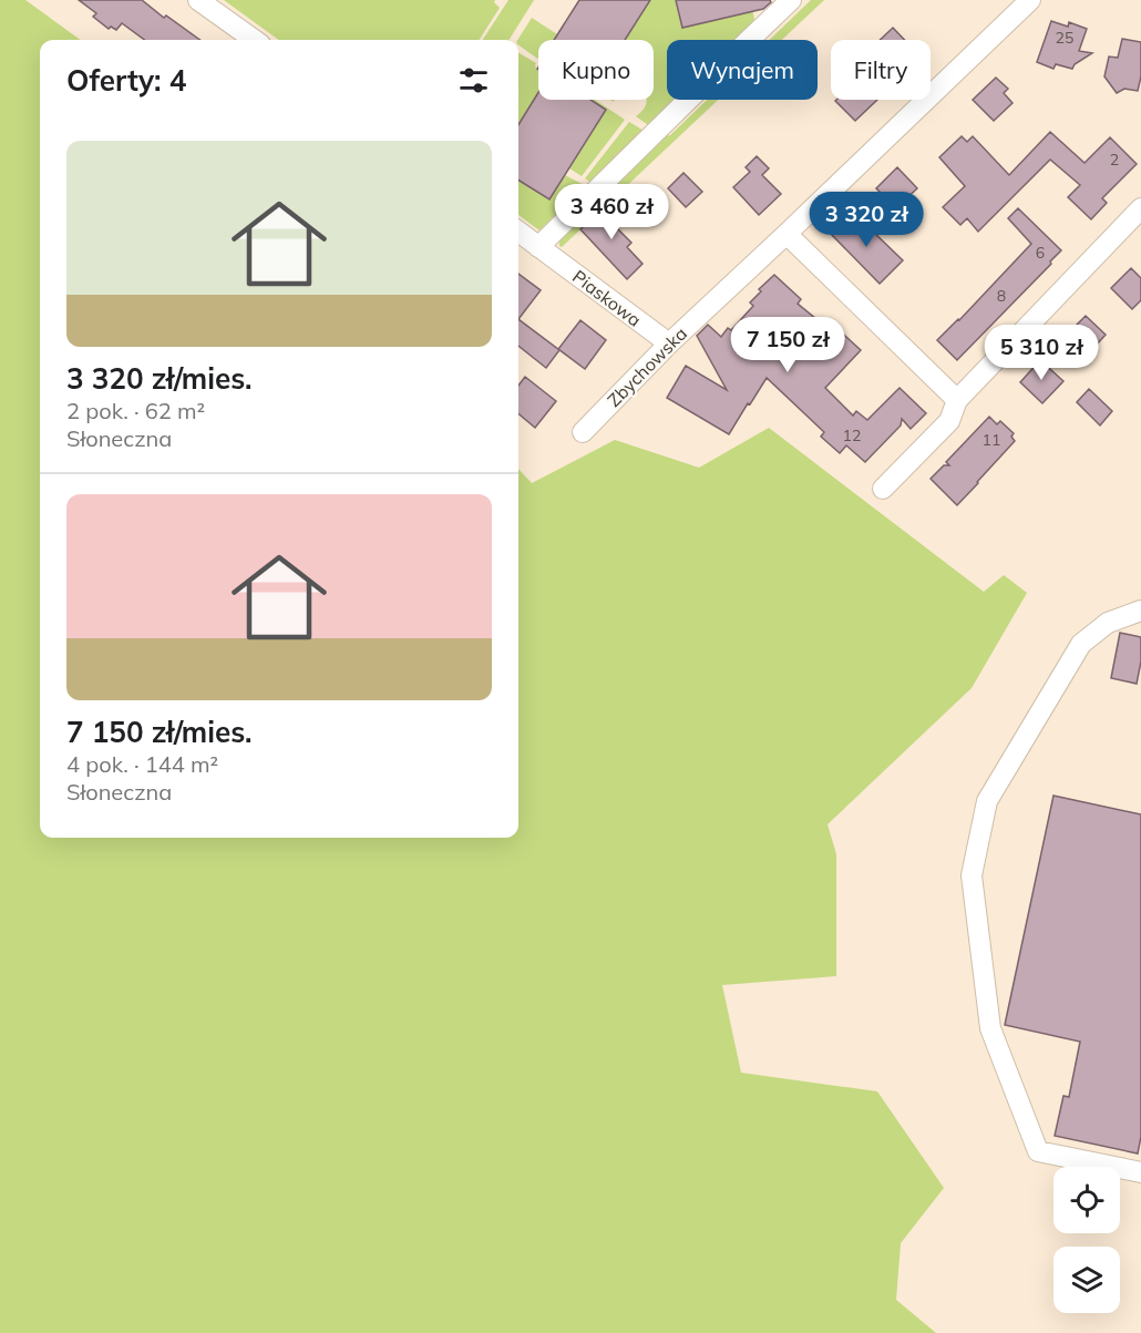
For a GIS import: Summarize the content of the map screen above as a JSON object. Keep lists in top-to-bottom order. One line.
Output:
{"streets":{"street":["Piaskowa","Zbychowska"]},"crossings":[["Piaskowa","Zbychowska"]],"house_numbers":["25","2","6","8","12","11"],"page":{"chip":["Kupno","Wynajem","Filtry"],"heading":"Oferty: 4","list":[{"name":"3 320 zł/mies.","note":"2 pok. · 62 m² · Słoneczna"},{"name":"7 150 zł/mies.","note":"4 pok. · 144 m² · Słoneczna"}],"price":["3 460 zł","3 320 zł","7 150 zł","5 310 zł"]}}
